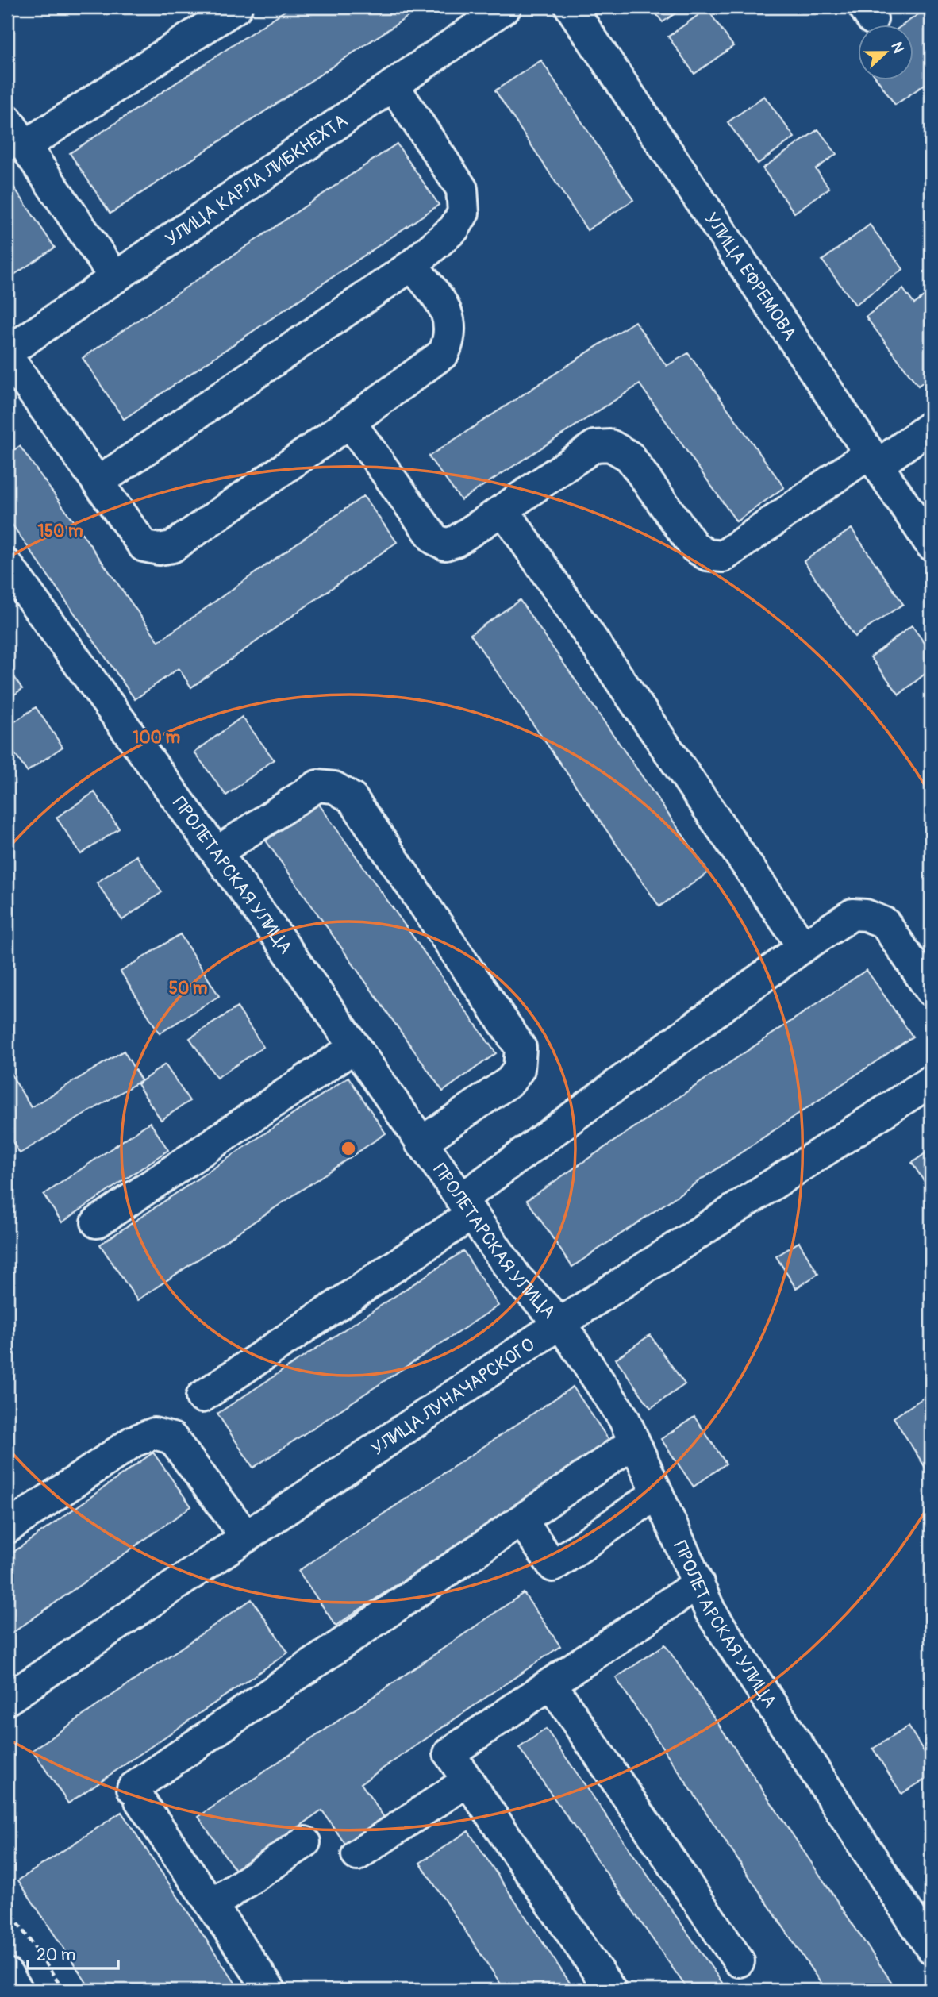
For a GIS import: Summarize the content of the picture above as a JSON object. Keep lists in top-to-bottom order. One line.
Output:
{"streets":{"street":["УЛИЦА КАРЛА ЛИБКНЕХТА","УЛИЦА ЕФРЕМОВА","ПРОЛЕТАРСКАЯ УЛИЦА","УЛИЦА ЛУНАЧАРСКОГО"]},"crossings":[["ПРОЛЕТАРСКАЯ УЛИЦА","УЛИЦА ЛУНАЧАРСКОГО"]],"scale_bar":"20 m","north":"right","rings":["150 m","100 m","50 m"]}
